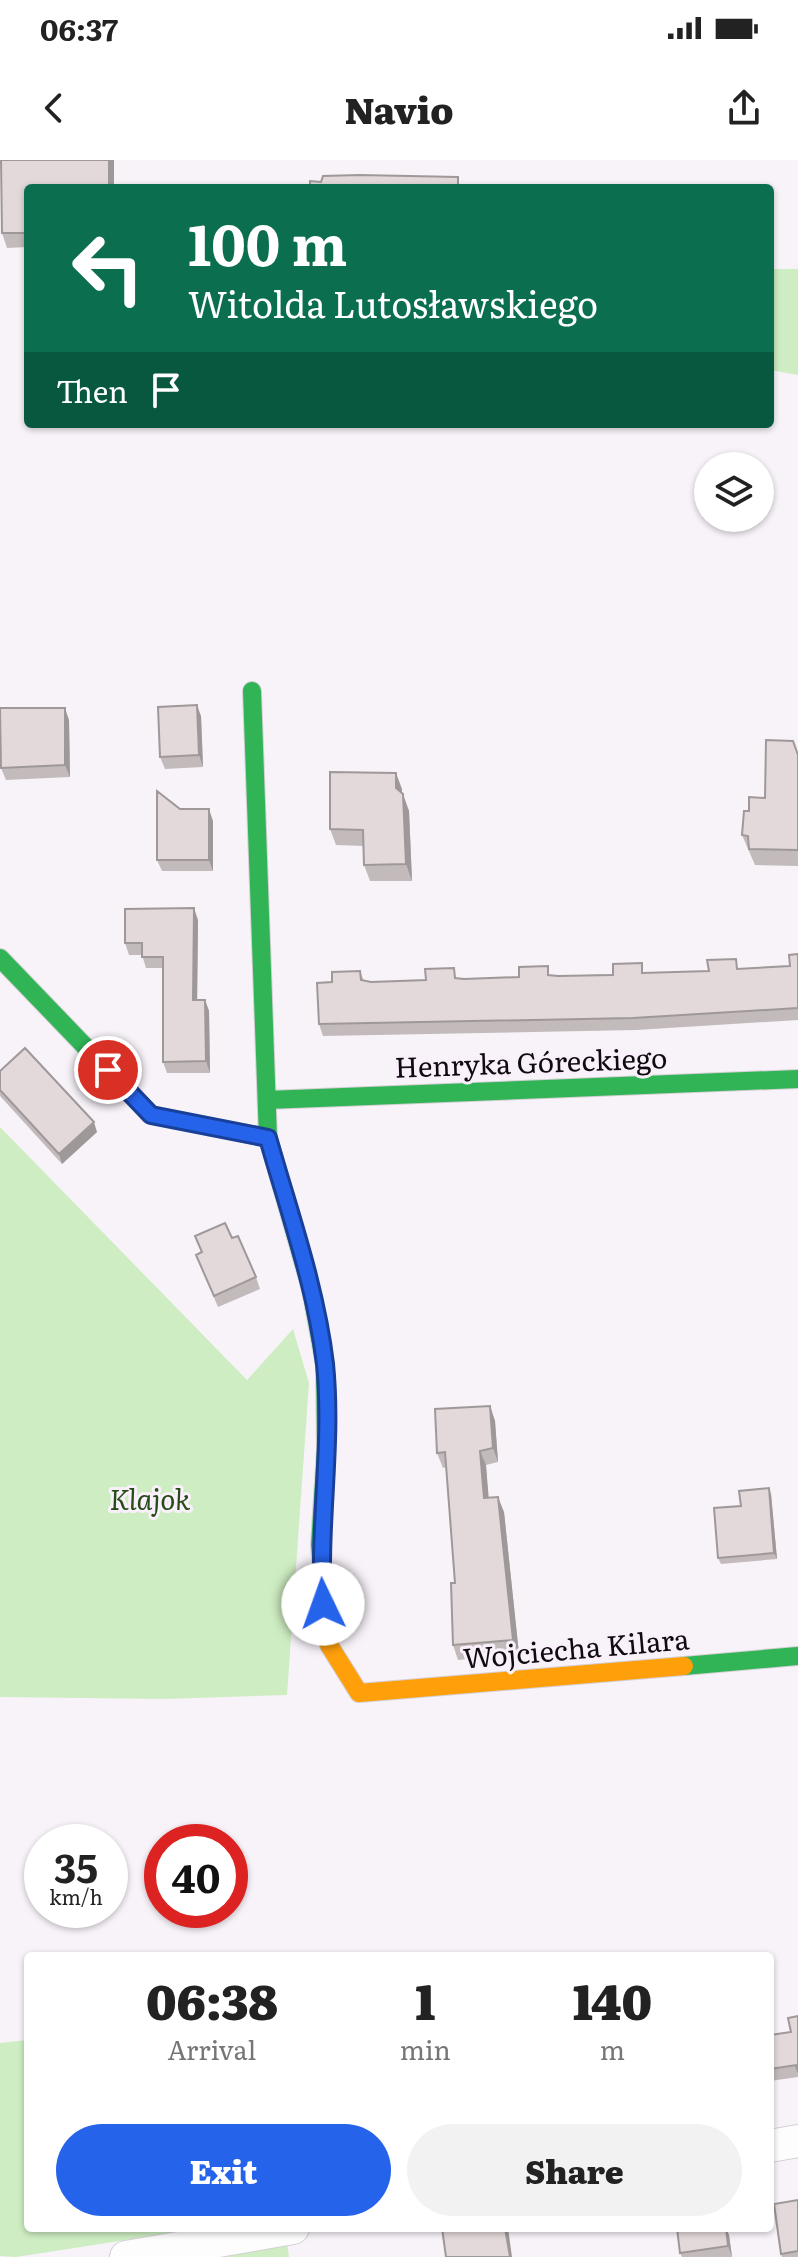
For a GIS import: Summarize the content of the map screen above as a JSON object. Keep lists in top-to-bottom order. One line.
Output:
{"streets":{"street":["Henryka Góreckiego","Wojciecha Kilara"]},"parks":["Klajok"],"page":{"status":"06:37","header":"Navio","turn":["100 m","Witolda Lutosławskiego"],"then":"Then","speed":"35 km/h","limit":"40","eta":["06:38","Arrival","1","min","140","m"],"buttons":["Exit","Share"]}}
